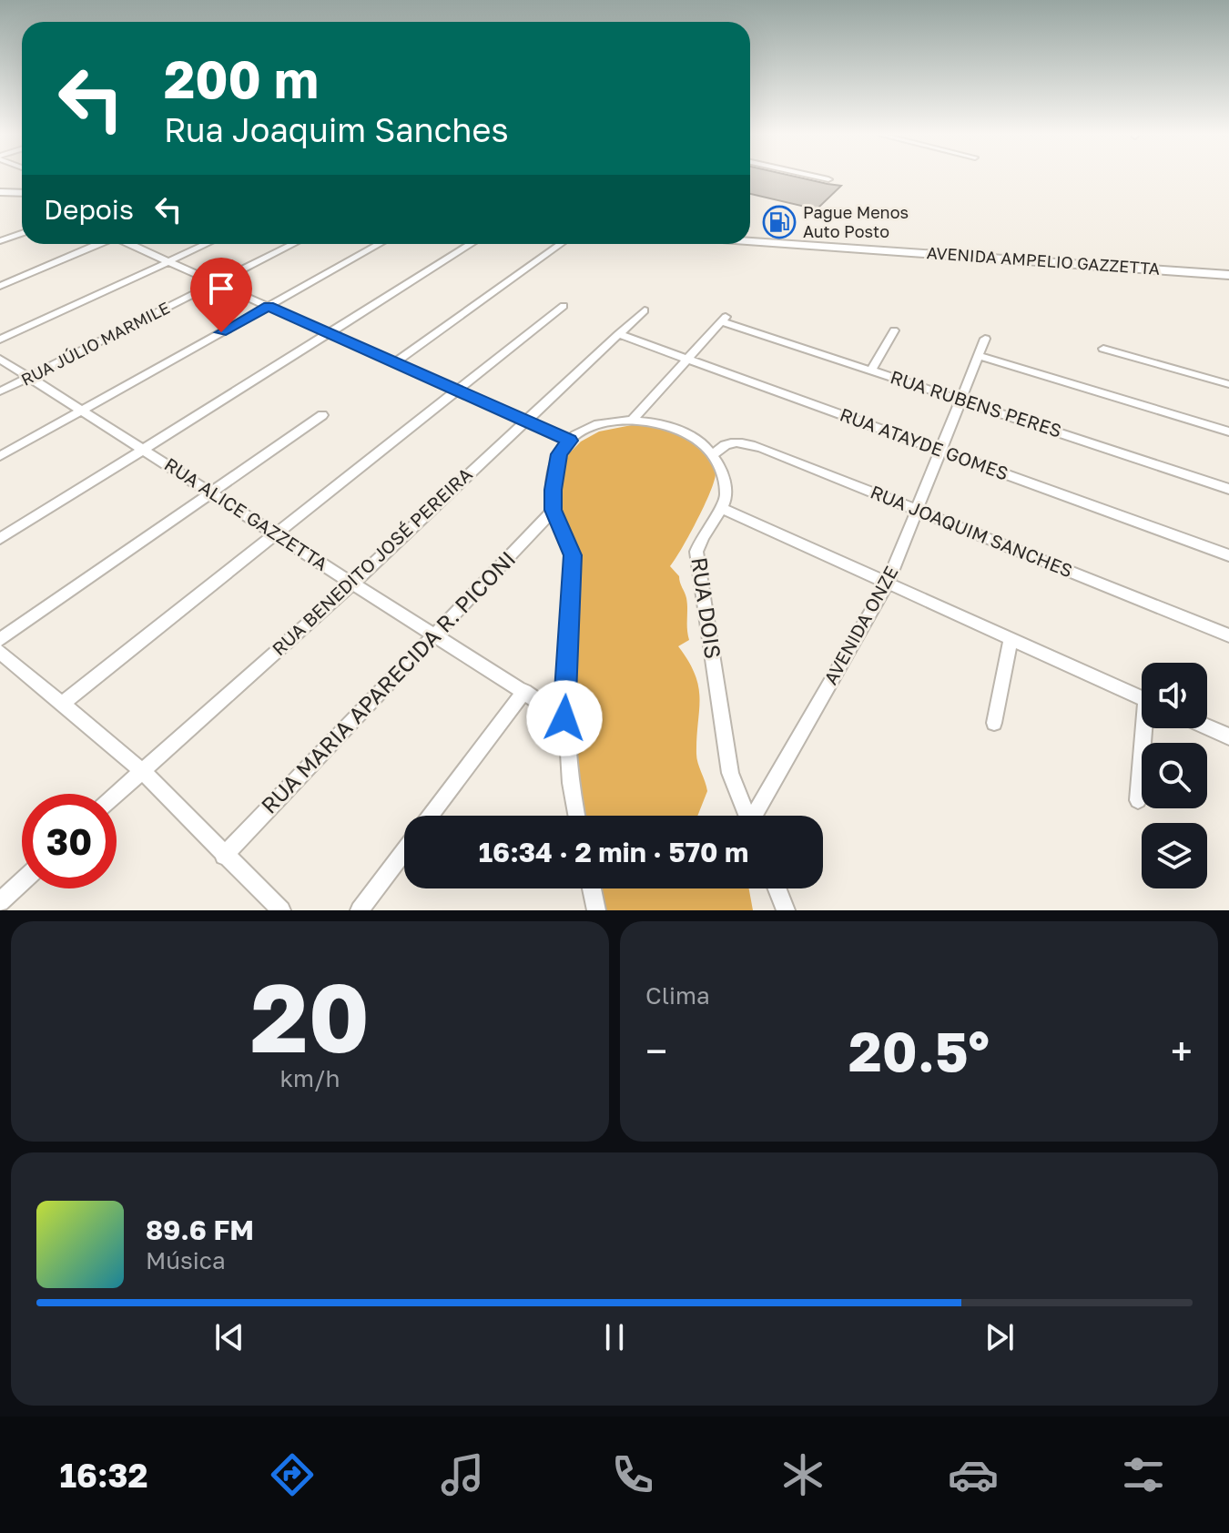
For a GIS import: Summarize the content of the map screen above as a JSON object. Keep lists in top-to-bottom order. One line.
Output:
{"streets":{"main road":["AVENIDA AMPELIO GAZZETTA"],"street":["RUA JÚLIO MARMILE","RUA RUBENS PERES","RUA ATAYDE GOMES","RUA ALICE GAZZETTA","RUA JOAQUIM SANCHES","RUA BENEDITO JOSÉ PEREIRA","RUA DOIS","AVENIDA ONZE","RUA MARIA APARECIDA R. PICONI"]},"crossings":[["RUA JÚLIO MARMILE","RUA ALICE GAZZETTA"],["RUA RUBENS PERES","RUA ATAYDE GOMES"],["RUA RUBENS PERES","AVENIDA ONZE"],["RUA ATAYDE GOMES","RUA BENEDITO JOSÉ PEREIRA"],["RUA ATAYDE GOMES","AVENIDA ONZE"],["RUA ALICE GAZZETTA","RUA BENEDITO JOSÉ PEREIRA"],["RUA ALICE GAZZETTA","RUA MARIA APARECIDA R. PICONI"],["RUA JOAQUIM SANCHES","AVENIDA ONZE"]],"places":{"fuel station":["Pague Menos Auto Posto"]},"page":{"turn":["200 m","Rua Joaquim Sanches"],"then":"Depois","limit":"30","trip":"16:34 · 2 min · 570 m","tile":[["20","km/h"],"Clima"],"heat":["−","20.5°","+"],"song":["89.6 FM","Música"],"tabs":"16:32"}}
